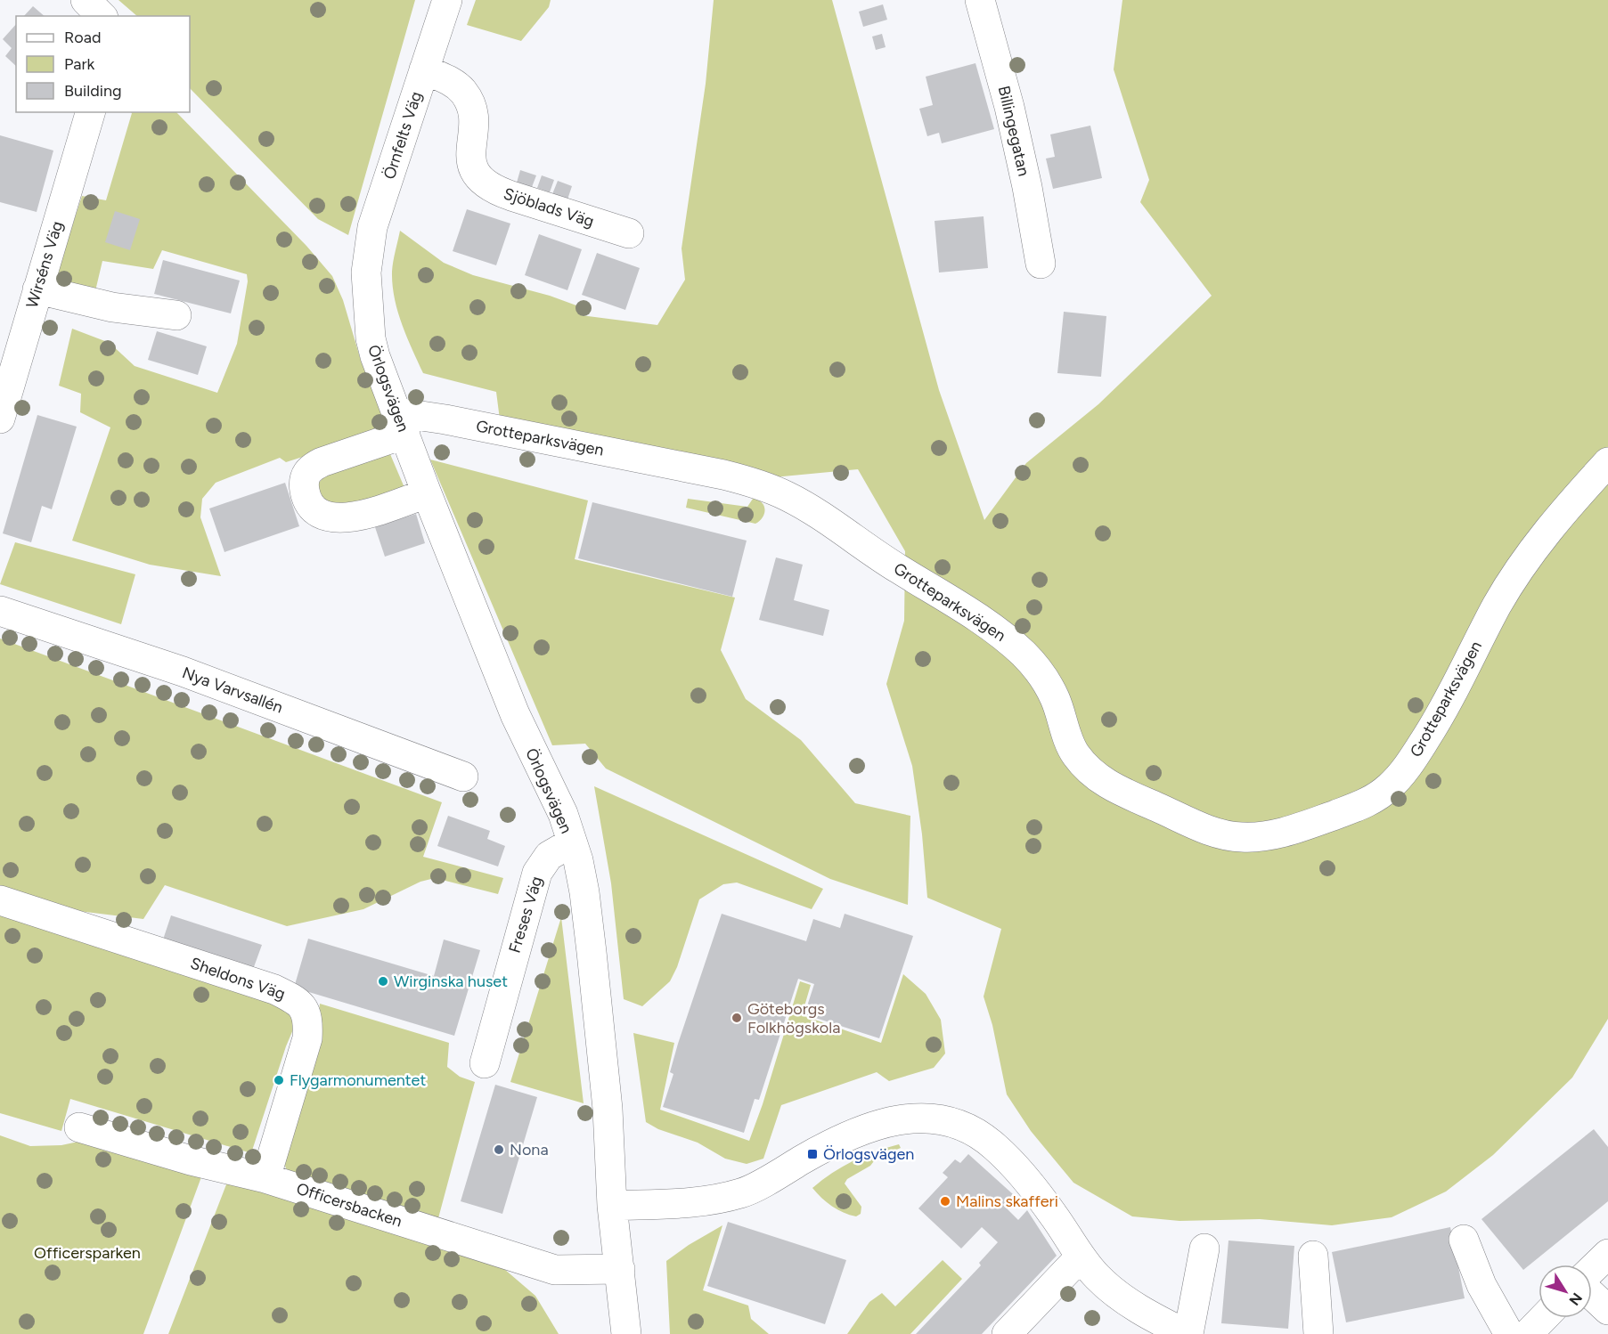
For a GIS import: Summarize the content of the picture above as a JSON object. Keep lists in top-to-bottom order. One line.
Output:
{"streets":{"street":["Billingegatan","Örnfelts Väg","Sjöblads Väg","Wirséns Väg","Örlogsvägen","Grotteparksvägen","Nya Varvsallén","Freses Väg","Sheldons Väg","Officersbacken"]},"crossings":[["Örnfelts Väg","Sjöblads Väg"],["Örnfelts Väg","Örlogsvägen"],["Örlogsvägen","Grotteparksvägen"],["Örlogsvägen","Freses Väg"],["Örlogsvägen","Officersbacken"],["Sheldons Väg","Officersbacken"]],"parks":["Officersparken"],"places":{"other":["Wirginska huset","Göteborgs Folkhögskola","Flygarmonumentet","Nona","Malins skafferi"],"transit":["Örlogsvägen"]},"legend":["Road","Park","Building"],"north":"bottom right"}
